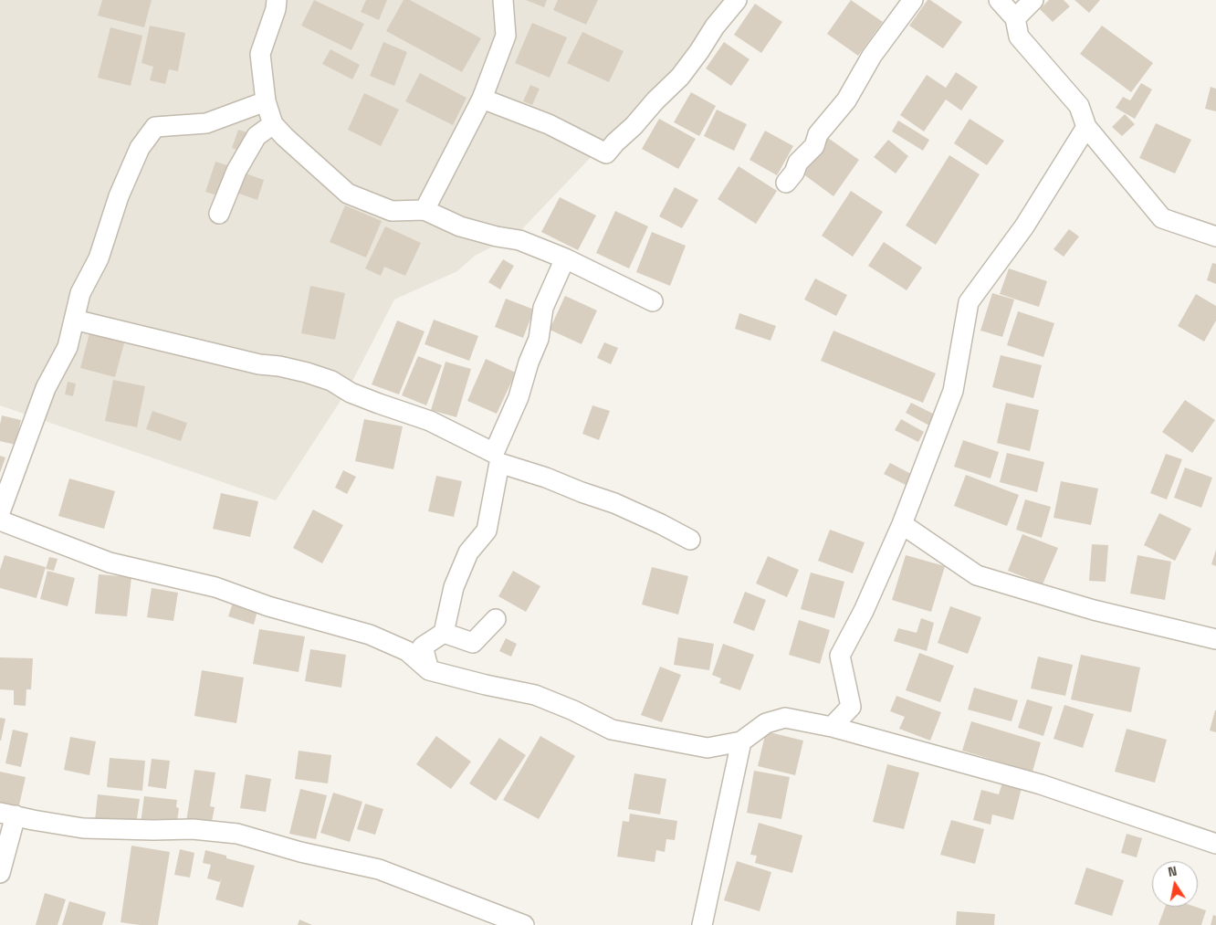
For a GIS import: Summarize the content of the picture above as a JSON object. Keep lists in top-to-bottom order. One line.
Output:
{"north":"top"}
